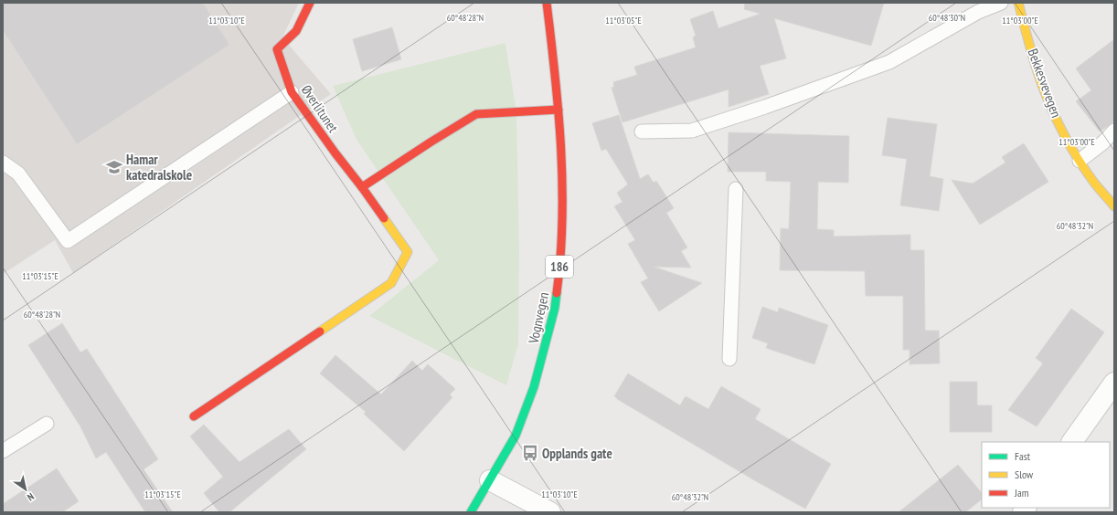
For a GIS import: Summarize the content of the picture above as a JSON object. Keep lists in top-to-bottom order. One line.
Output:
{"streets":{"street":["Bekkesvevegen","Øverlitunet","186","Vognvegen"]},"places":{"school or university":["Hamar katedralskole"],"bus stop":["Opplands gate"]},"legend":["Fast","Slow","Jam"],"north":"bottom right","coordinates":["60°48'28\"N","60°48'30\"N","11°03'10\"E","11°03'00\"E","11°03'05\"E","60°48'32\"N","11°03'15\"E"]}
